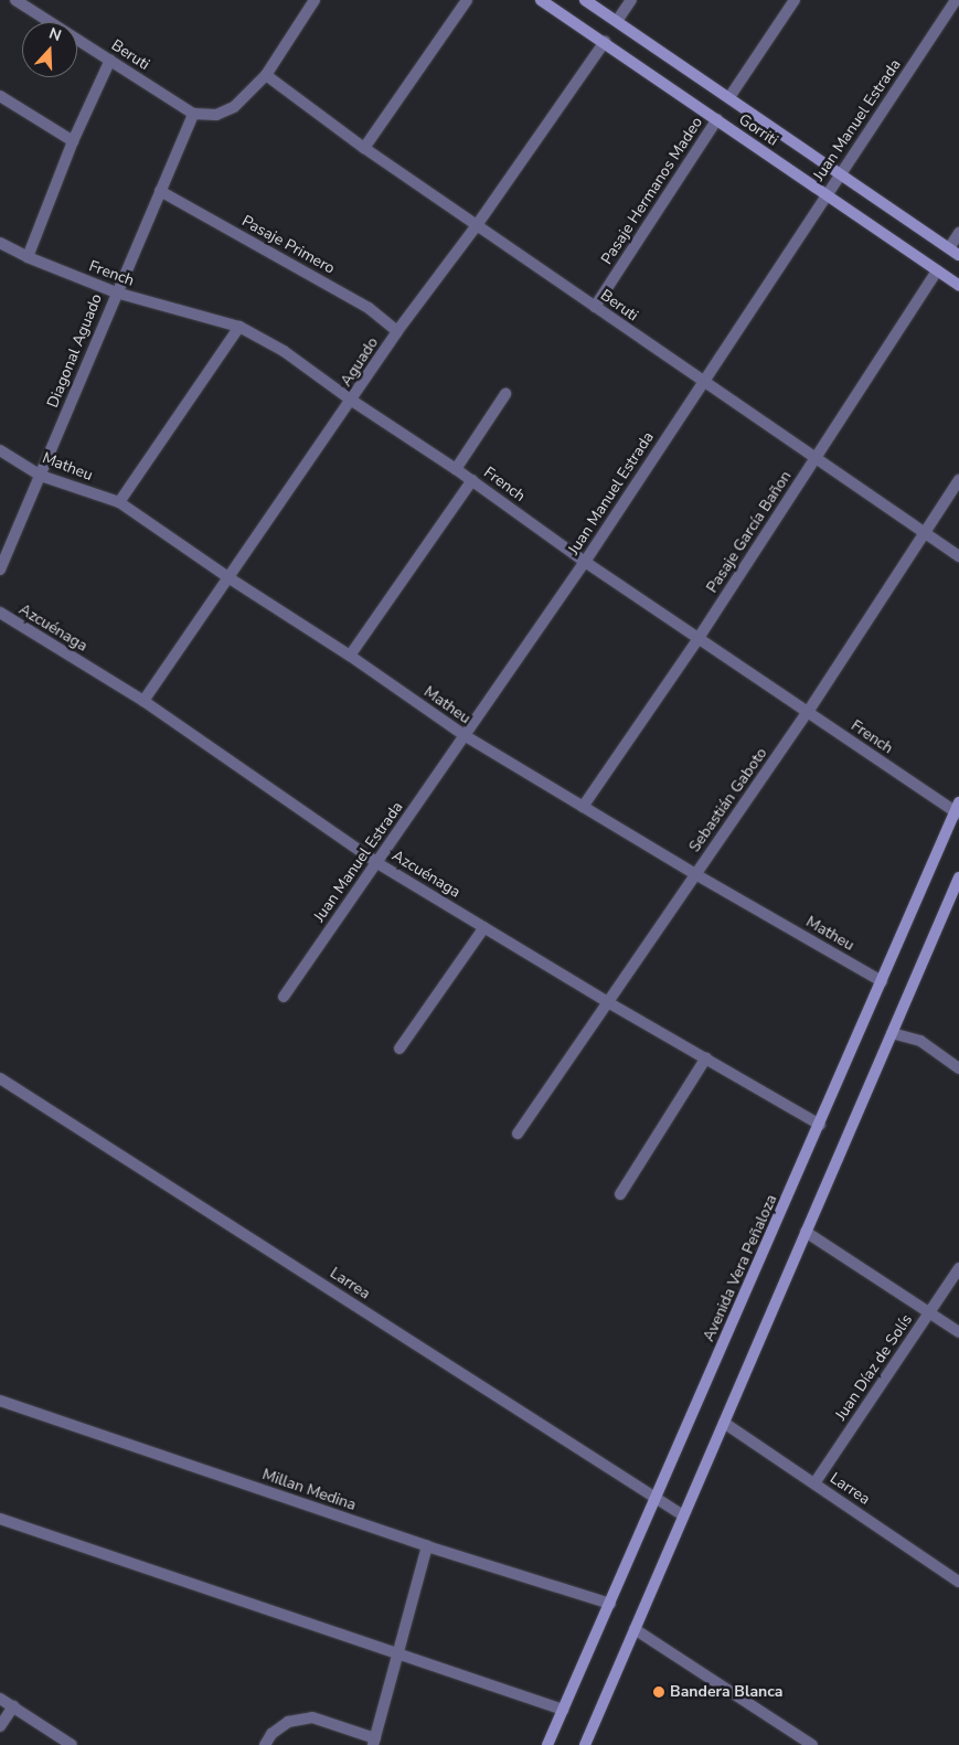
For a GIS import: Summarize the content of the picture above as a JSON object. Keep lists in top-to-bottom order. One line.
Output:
{"streets":{"main road":["Gorriti","Avenida Vera Peñaloza"],"street":["Beruti","Juan Manuel Estrada","Pasaje Hermanos Madeo","Pasaje Primero","French","Diagonal Aguado","Aguado","Matheu","Pasaje García Bañon","Azcuénaga","Sebastián Gaboto","Larrea","Juan Díaz de Solís","Millan Medina"]},"crossings":[["Beruti","Juan Manuel Estrada"],["Beruti","Pasaje Hermanos Madeo"],["Beruti","Diagonal Aguado"],["Beruti","Aguado"],["Beruti","Pasaje García Bañon"],["Beruti","Sebastián Gaboto"],["Juan Manuel Estrada","Gorriti"],["Juan Manuel Estrada","French"],["Juan Manuel Estrada","Matheu"],["Juan Manuel Estrada","Azcuénaga"],["Gorriti","Pasaje Hermanos Madeo"],["Gorriti","Aguado"],["Gorriti","Pasaje García Bañon"],["Pasaje Primero","Diagonal Aguado"],["Pasaje Primero","Aguado"],["French","Diagonal Aguado"],["French","Aguado"],["French","Pasaje García Bañon"],["French","Sebastián Gaboto"],["French","Avenida Vera Peñaloza"],["Diagonal Aguado","Matheu"],["Aguado","Matheu"],["Aguado","Azcuénaga"],["Matheu","Pasaje García Bañon"],["Matheu","Sebastián Gaboto"],["Matheu","Avenida Vera Peñaloza"],["Azcuénaga","Sebastián Gaboto"],["Azcuénaga","Avenida Vera Peñaloza"],["Avenida Vera Peñaloza","Larrea"],["Avenida Vera Peñaloza","Millan Medina"],["Larrea","Juan Díaz de Solís"]],"places":["Bandera Blanca"],"north":"top"}
